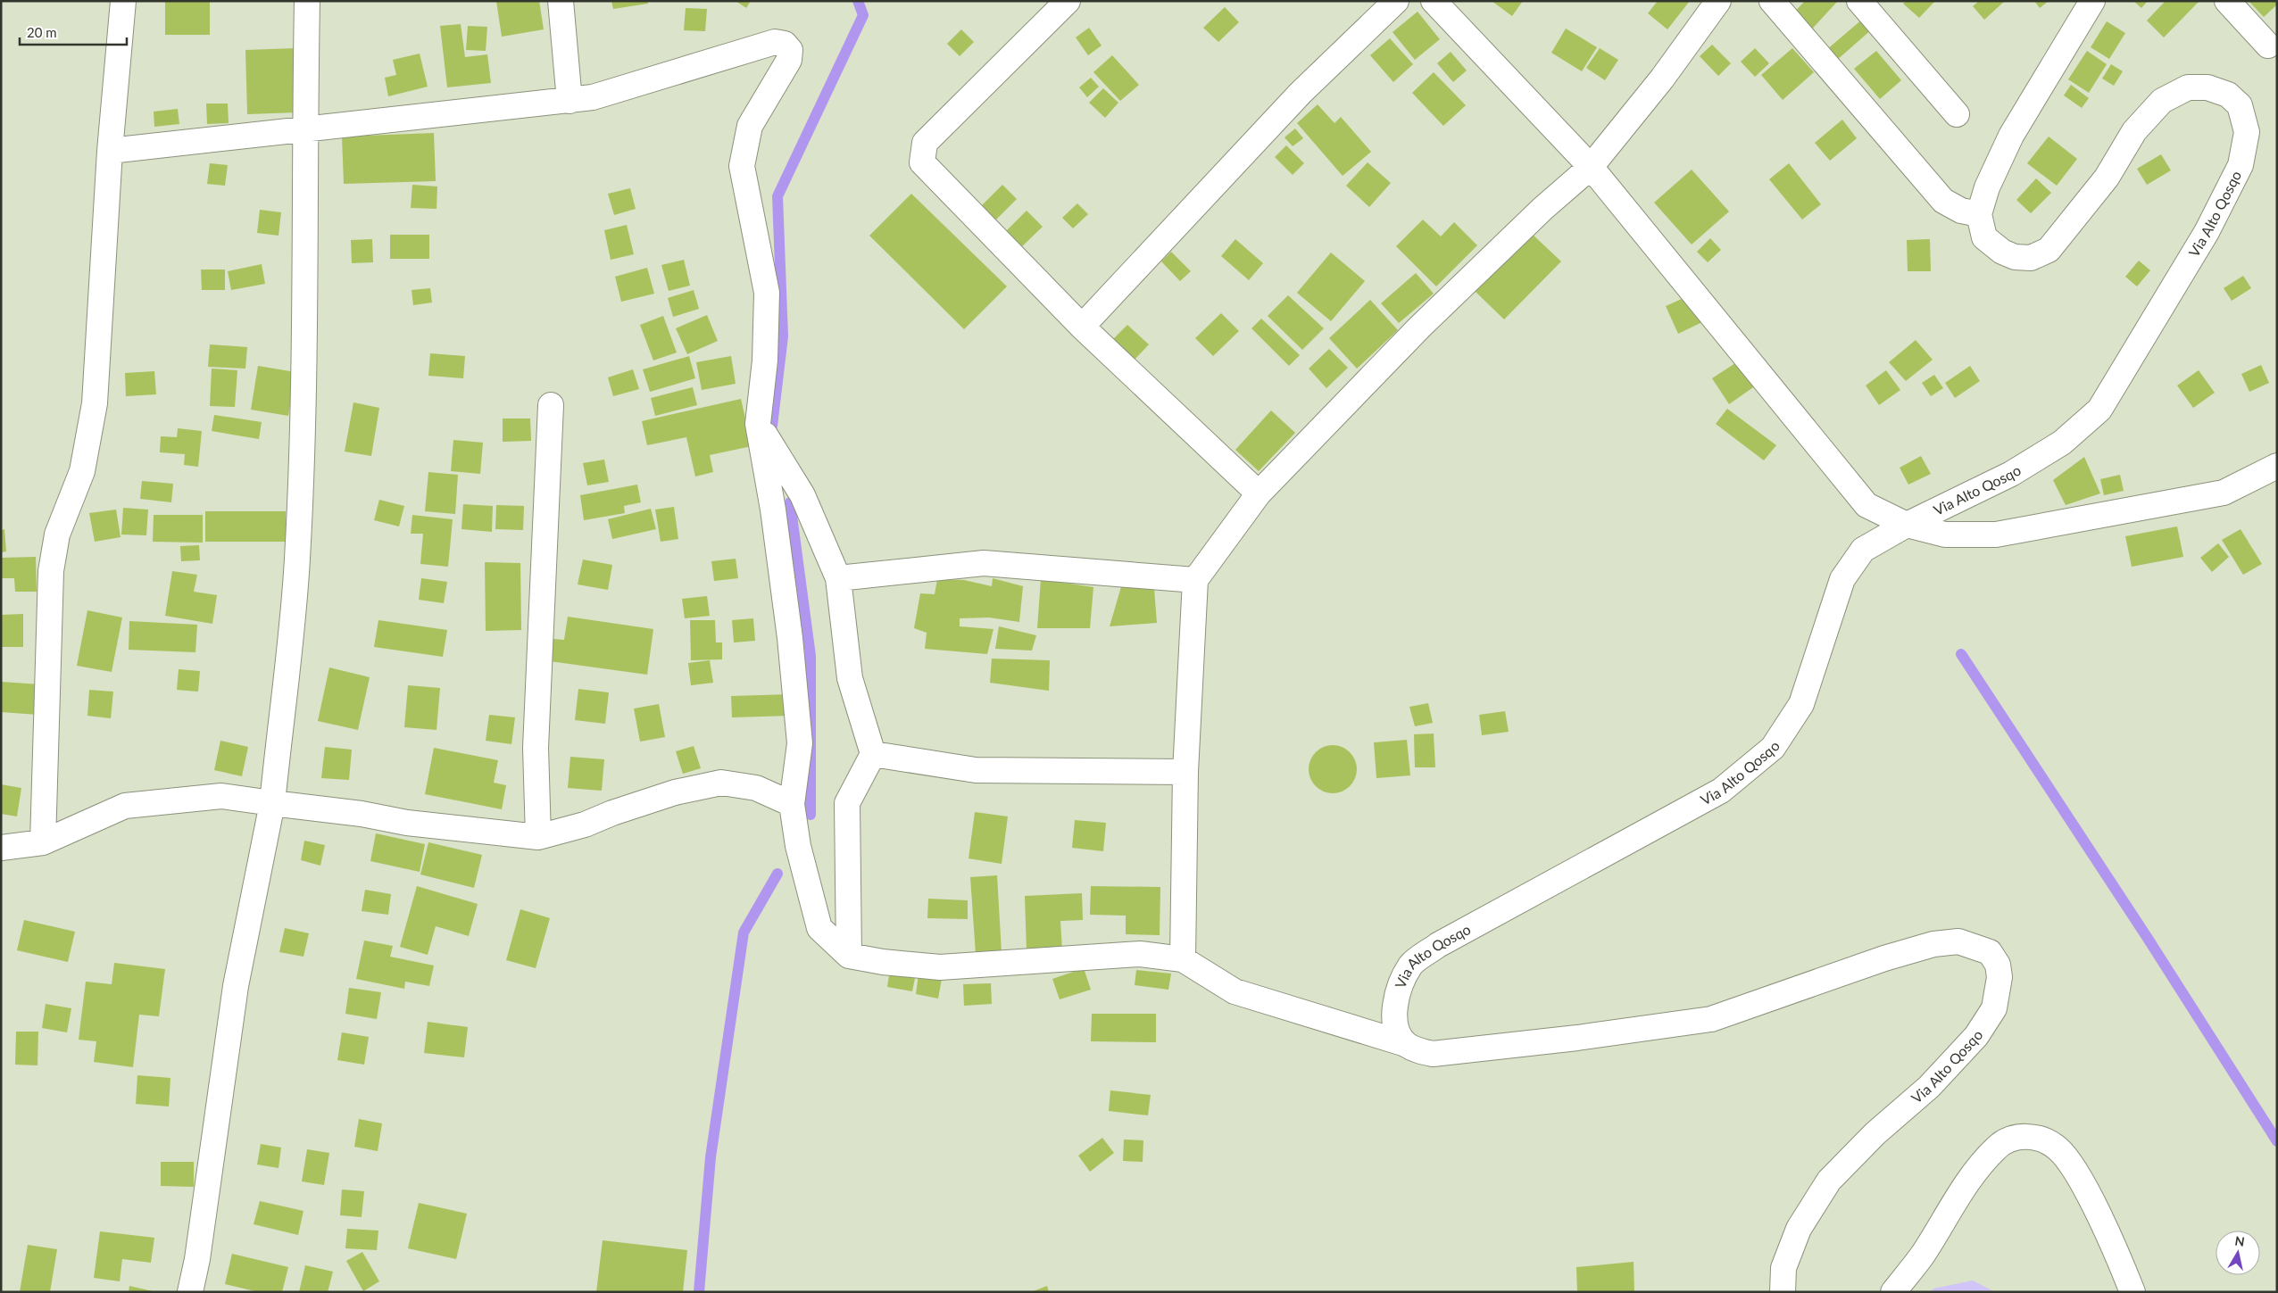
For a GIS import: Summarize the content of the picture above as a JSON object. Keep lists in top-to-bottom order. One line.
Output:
{"streets":{"street":["Via Alto Qosqo"]},"scale_bar":"20 m","north":"top"}
